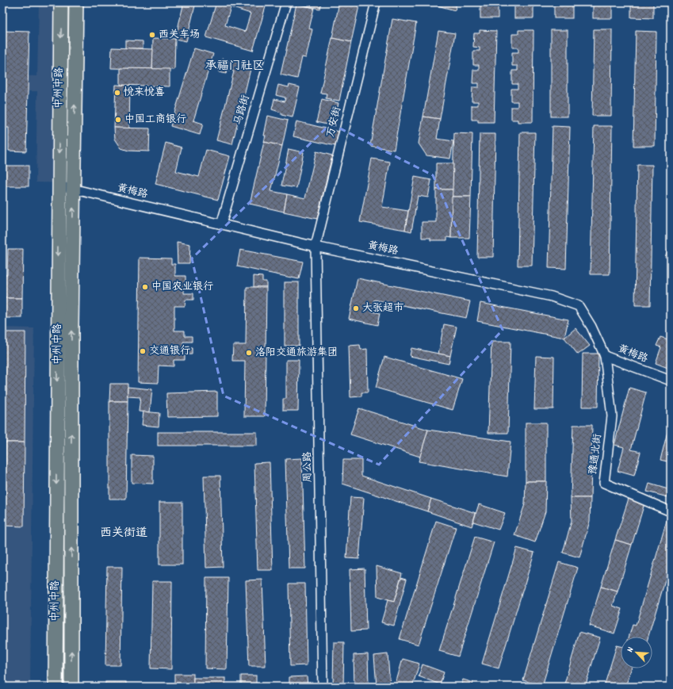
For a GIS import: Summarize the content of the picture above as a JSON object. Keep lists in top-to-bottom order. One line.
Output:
{"streets":{"main road":["中州中路"],"street":["马路街","万安街","黄梅路","豫通北街","周公路"]},"crossings":[["中州中路","黄梅路"],["马路街","黄梅路"],["万安街","黄梅路"],["万安街","周公路"],["黄梅路","豫通北街"],["黄梅路","周公路"]],"districts":["承福门社区","西关街道"],"places":["西关车场","悦来悦喜","中国工商银行","中国农业银行","大张超市","交通银行","洛阳交通旅游集团"],"north":"top left"}
